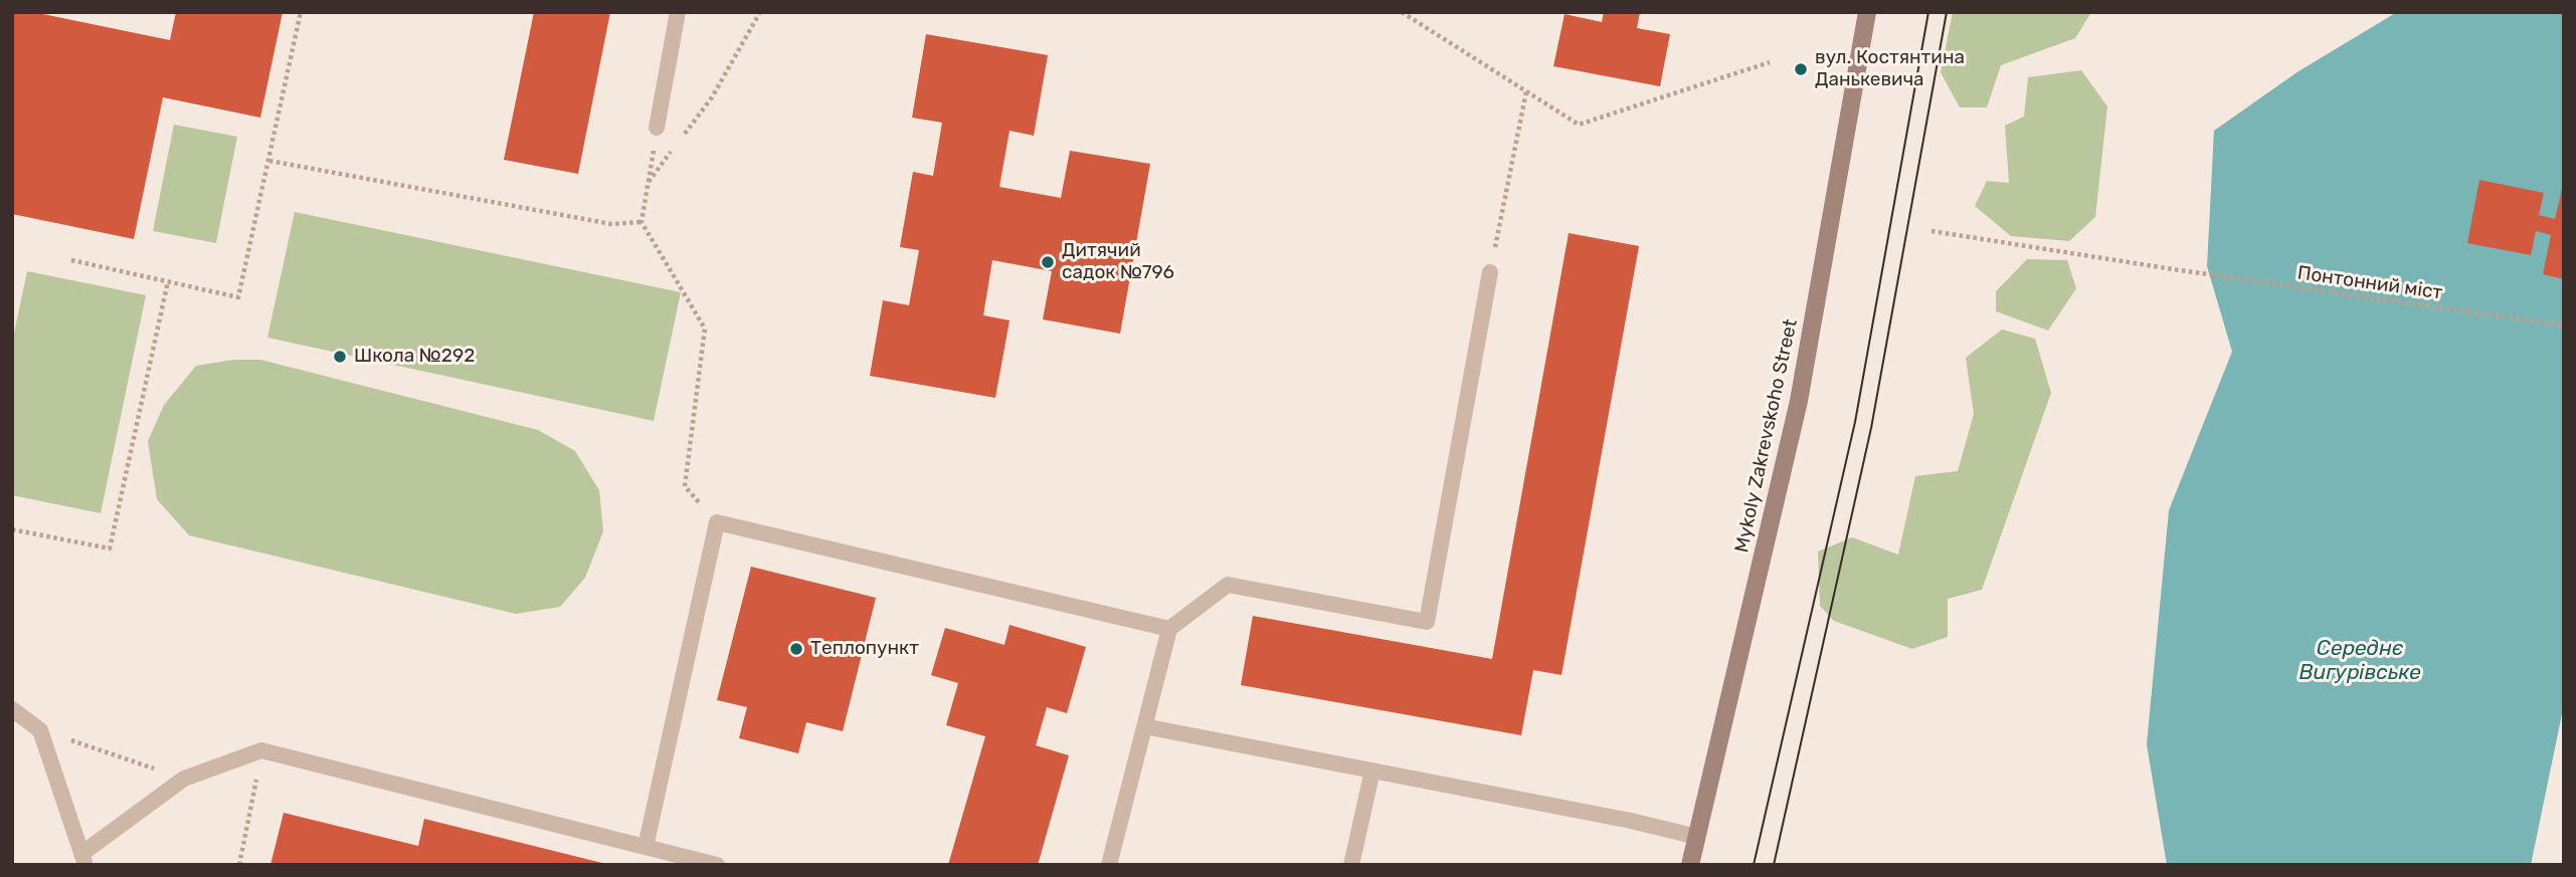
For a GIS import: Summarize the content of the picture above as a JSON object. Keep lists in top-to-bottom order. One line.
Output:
{"streets":{"street":["Mykoly Zakrevskoho Street"],"path":["Понтонний міст"]},"water":["Середнє Вигурівське"],"places":["вул. Костянтина Данькевича","Дитячий садок №796","Школа №292","Теплопункт"]}
